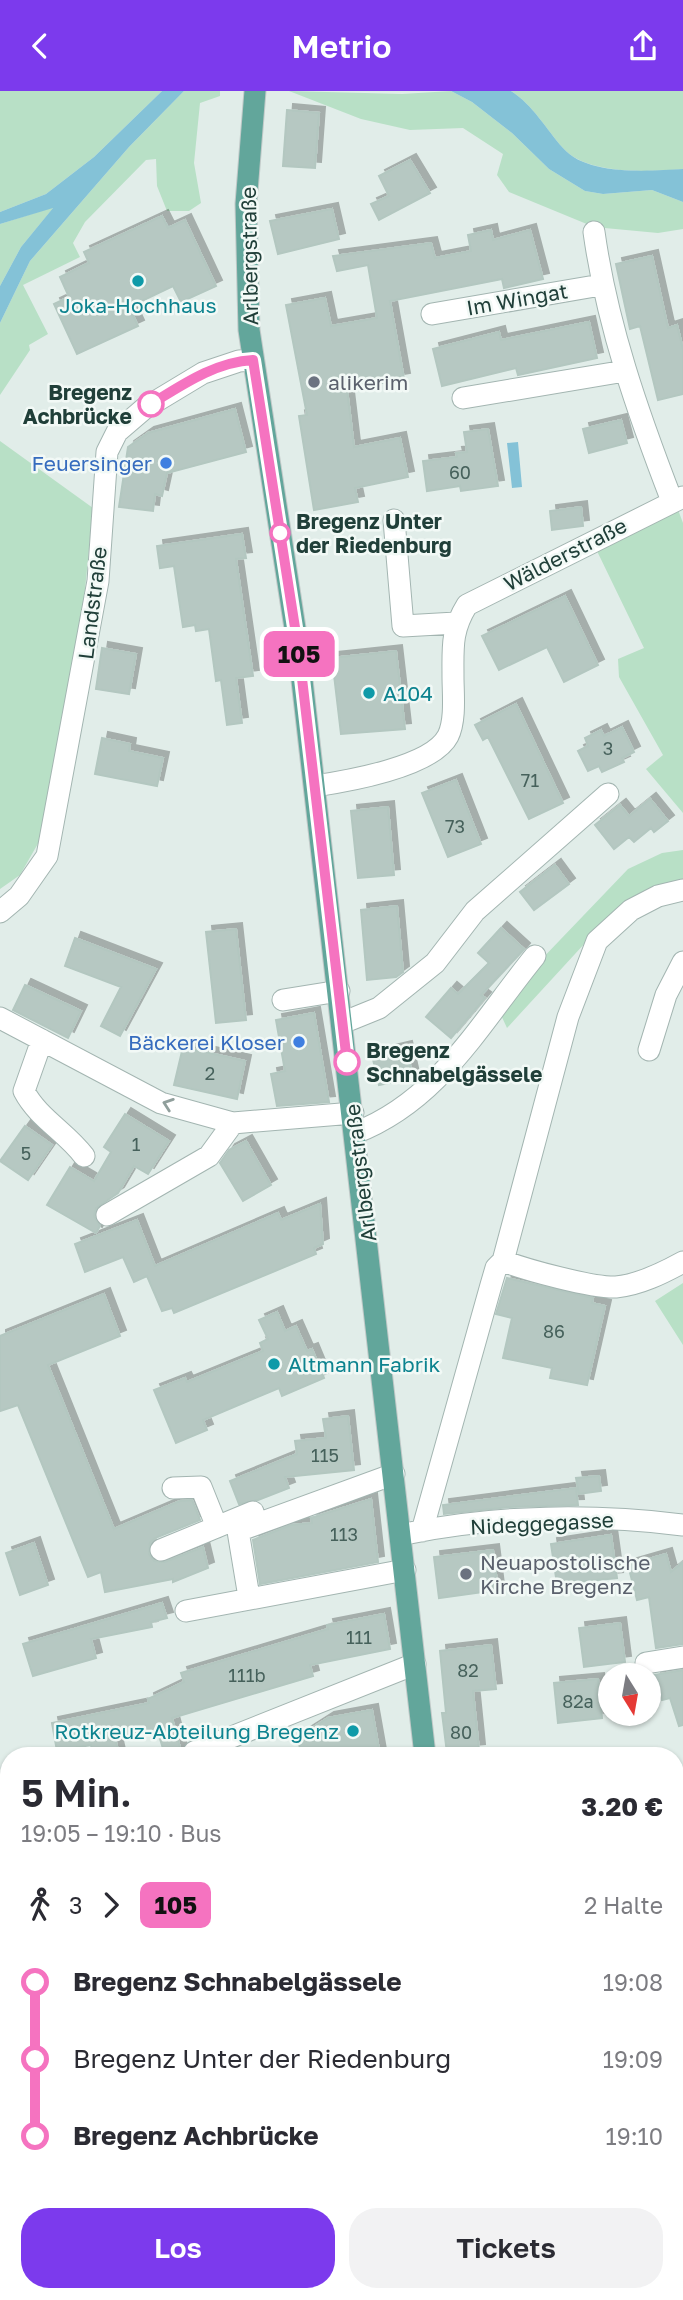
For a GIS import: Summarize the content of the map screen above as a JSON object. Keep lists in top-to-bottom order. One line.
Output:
{"streets":{"main road":["Arlbergstraße"],"street":["Im Wingat","Wälderstraße","Landstraße","Nideggegasse"]},"crossings":[["Arlbergstraße","Landstraße"],["Arlbergstraße","Nideggegasse"]],"places":["Joka-Hochhaus","alikerim","Bregenz Achbrücke","Feuersinger","Bregenz Unter der Riedenburg","A104","Bäckerei Kloser","Bregenz Schnabelgässele","Altmann Fabrik","Neuapostolische Kirche Bregenz","Rotkreuz-Abteilung Bregenz"],"lines":["bus line 105"],"house_numbers":["60","3","71","73","2","1","5","86","115","113","111","82","111b","82a","80"],"north":"bottom","page":{"header":"Metrio","on_map":"105","heading":["5 Min.","19:05 – 19:10 · Bus","3.20 €"],"legs":["3","105","2 Halte"],"list":[{"name":"Bregenz Schnabelgässele","value":"19:08"},{"name":"Bregenz Unter der Riedenburg","value":"19:09"},{"name":"Bregenz Achbrücke","value":"19:10"}],"buttons":["Los","Tickets"]}}
